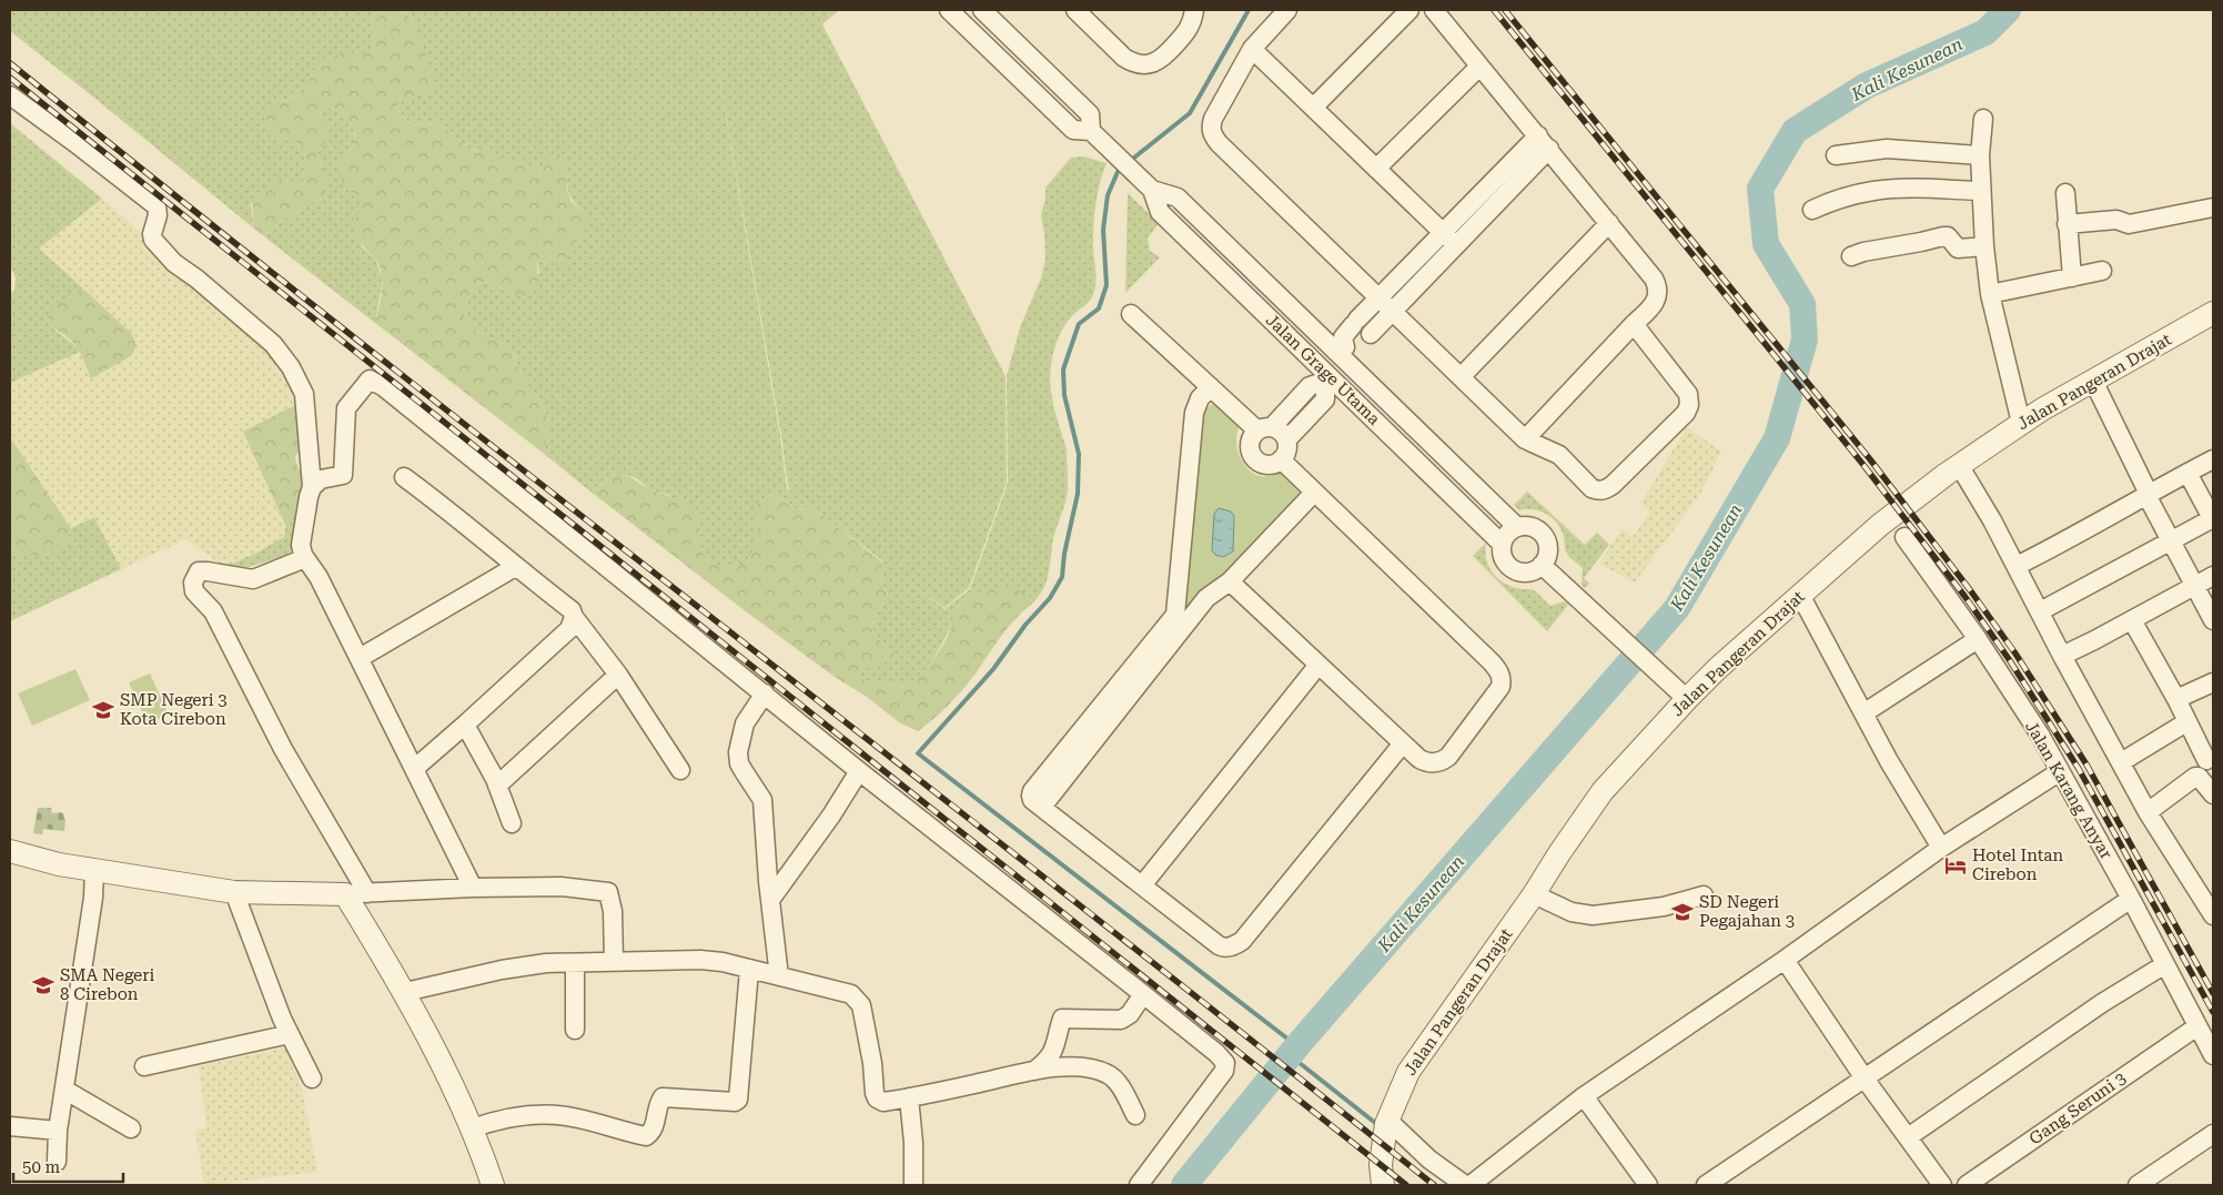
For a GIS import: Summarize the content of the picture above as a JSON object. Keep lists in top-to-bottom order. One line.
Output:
{"streets":{"street":["Jalan Grage Utama","Jalan Pangeran Drajat","Jalan Karang Anyar","Gang Seruni 3"]},"crossings":[["Jalan Karang Anyar","Gang Seruni 3"]],"water":["Kali Kesunean"],"places":{"school or university":["SMP Negeri 3 Kota Cirebon","SD Negeri Pegajahan 3","SMA Negeri 8 Cirebon"],"hotel":["Hotel Intan Cirebon"]},"scale_bar":"50 m"}
